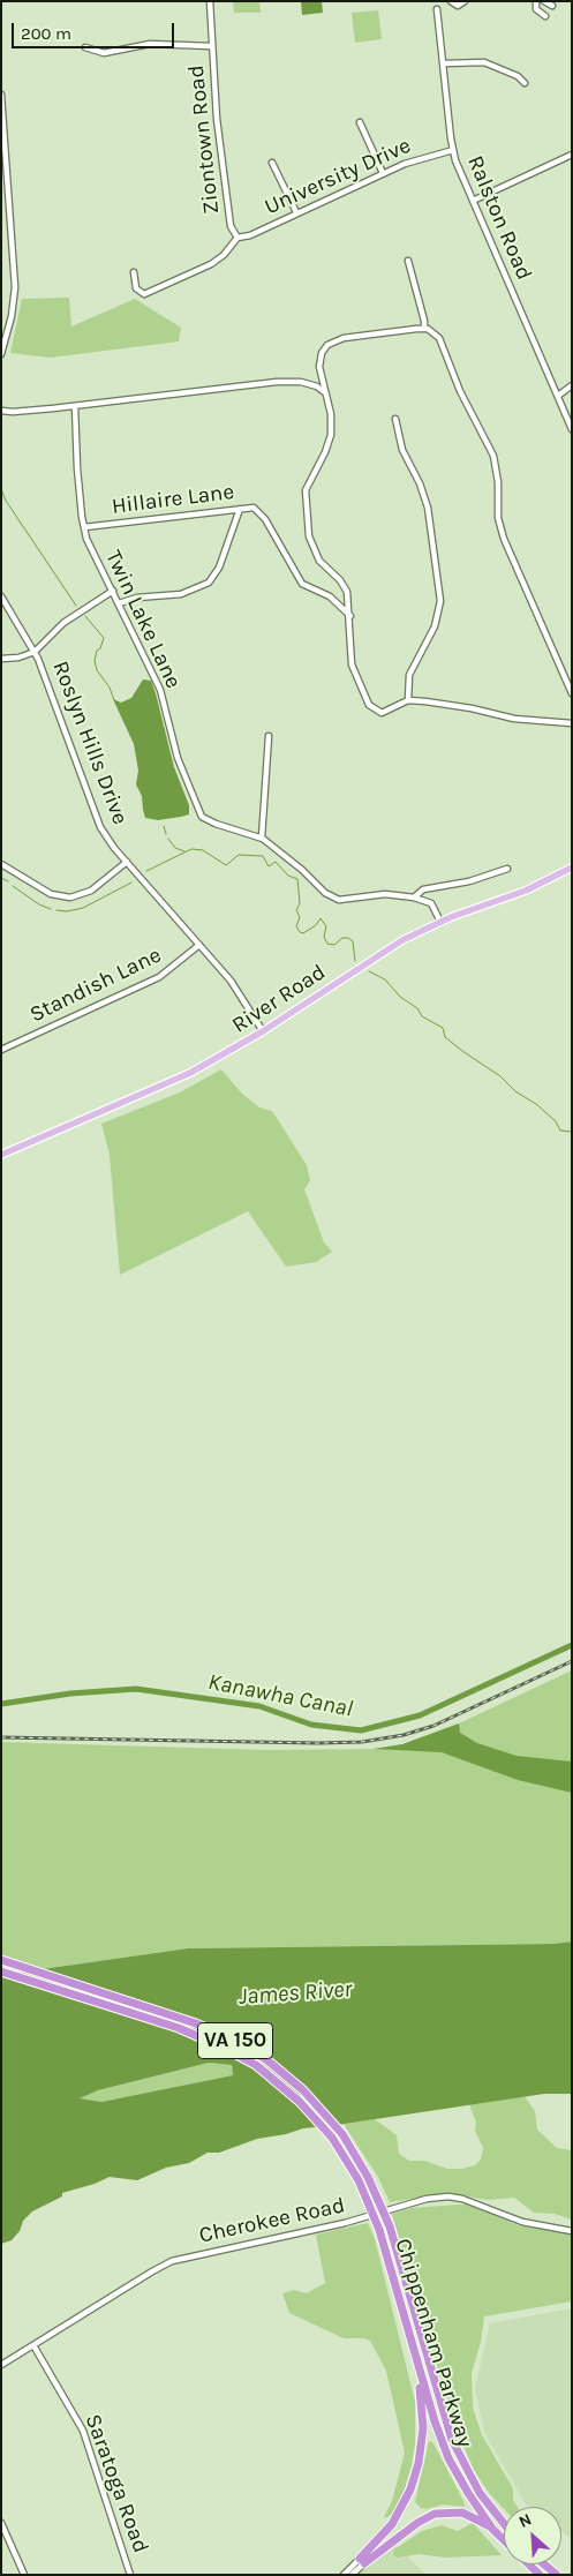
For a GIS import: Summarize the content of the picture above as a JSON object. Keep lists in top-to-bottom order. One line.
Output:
{"streets":{"highway":["VA 150","Chippenham Parkway"],"main road":["River Road"],"street":["Ziontown Road","University Drive","Ralston Road","Hillaire Lane","Twin Lake Lane","Roslyn Hills Drive","Standish Lane","Cherokee Road","Saratoga Road"]},"crossings":[["Ziontown Road","University Drive"],["University Drive","Ralston Road"],["Hillaire Lane","Twin Lake Lane"],["Twin Lake Lane","River Road"],["Roslyn Hills Drive","Standish Lane"],["Roslyn Hills Drive","River Road"],["Cherokee Road","Saratoga Road"]],"water":["Kanawha Canal","James River"],"scale_bar":"200 m","north":"top left"}
